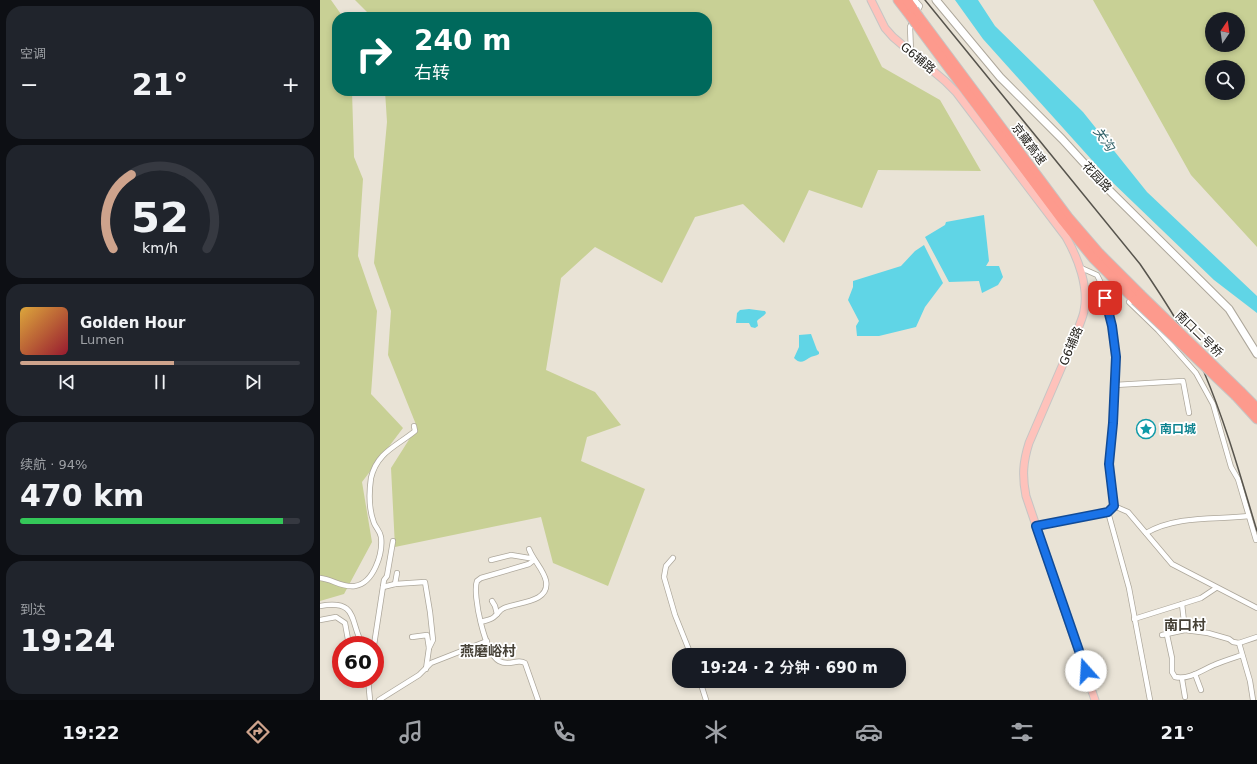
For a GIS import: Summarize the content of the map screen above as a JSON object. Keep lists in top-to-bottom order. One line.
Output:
{"streets":{"highway":["南口二号桥"],"main road":["G6辅路"],"street":["花园路"]},"districts":["南口村","燕磨峪村"],"water":["关沟"],"places":{"place":["南口城"]},"north":"top","page":{"tile":["空调",["续航 · 94%","470 km"],["到达","19:24"]],"turn":["240 m","右转"],"heat":["−","21°","+"],"song":["Golden Hour","Lumen"],"limit":"60","trip":"19:24 · 2 分钟 · 690 m","tabs":["19:22","21°"],"gauge":["52","km/h"]}}
